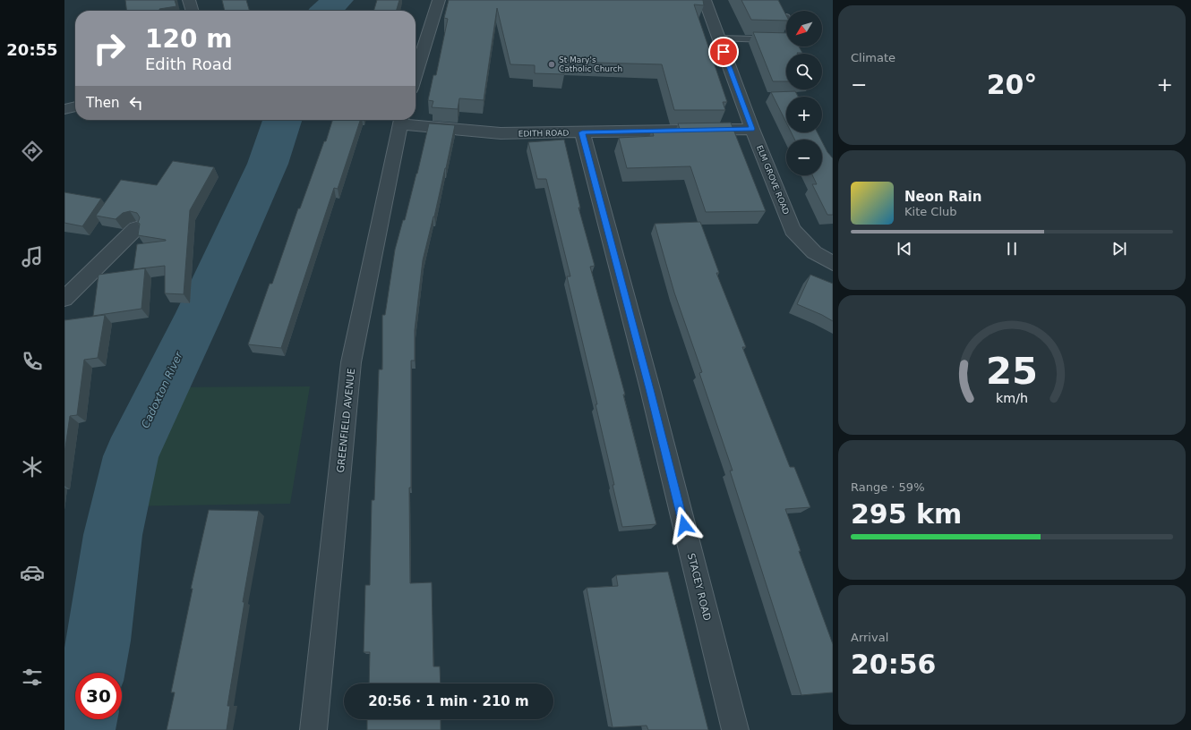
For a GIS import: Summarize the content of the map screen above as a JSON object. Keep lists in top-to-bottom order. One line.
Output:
{"streets":{"street":["EDITH ROAD","ELM GROVE ROAD","GREENFIELD AVENUE","STACEY ROAD"]},"crossings":[["EDITH ROAD","ELM GROVE ROAD"],["EDITH ROAD","GREENFIELD AVENUE"],["EDITH ROAD","STACEY ROAD"]],"water":["Cadoxton River"],"places":["St Mary's Catholic Church"],"north":"bottom left","page":{"tabs":"20:55","tile":["Climate",["Range · 59%","295 km"],["Arrival","20:56"]],"map_buttons":["+","−"],"turn":["120 m","Edith Road"],"heat":["−","20°","+"],"then":"Then","song":["Neon Rain","Kite Club"],"limit":"30","trip":"20:56 · 1 min · 210 m","gauge":["25","km/h"]}}
